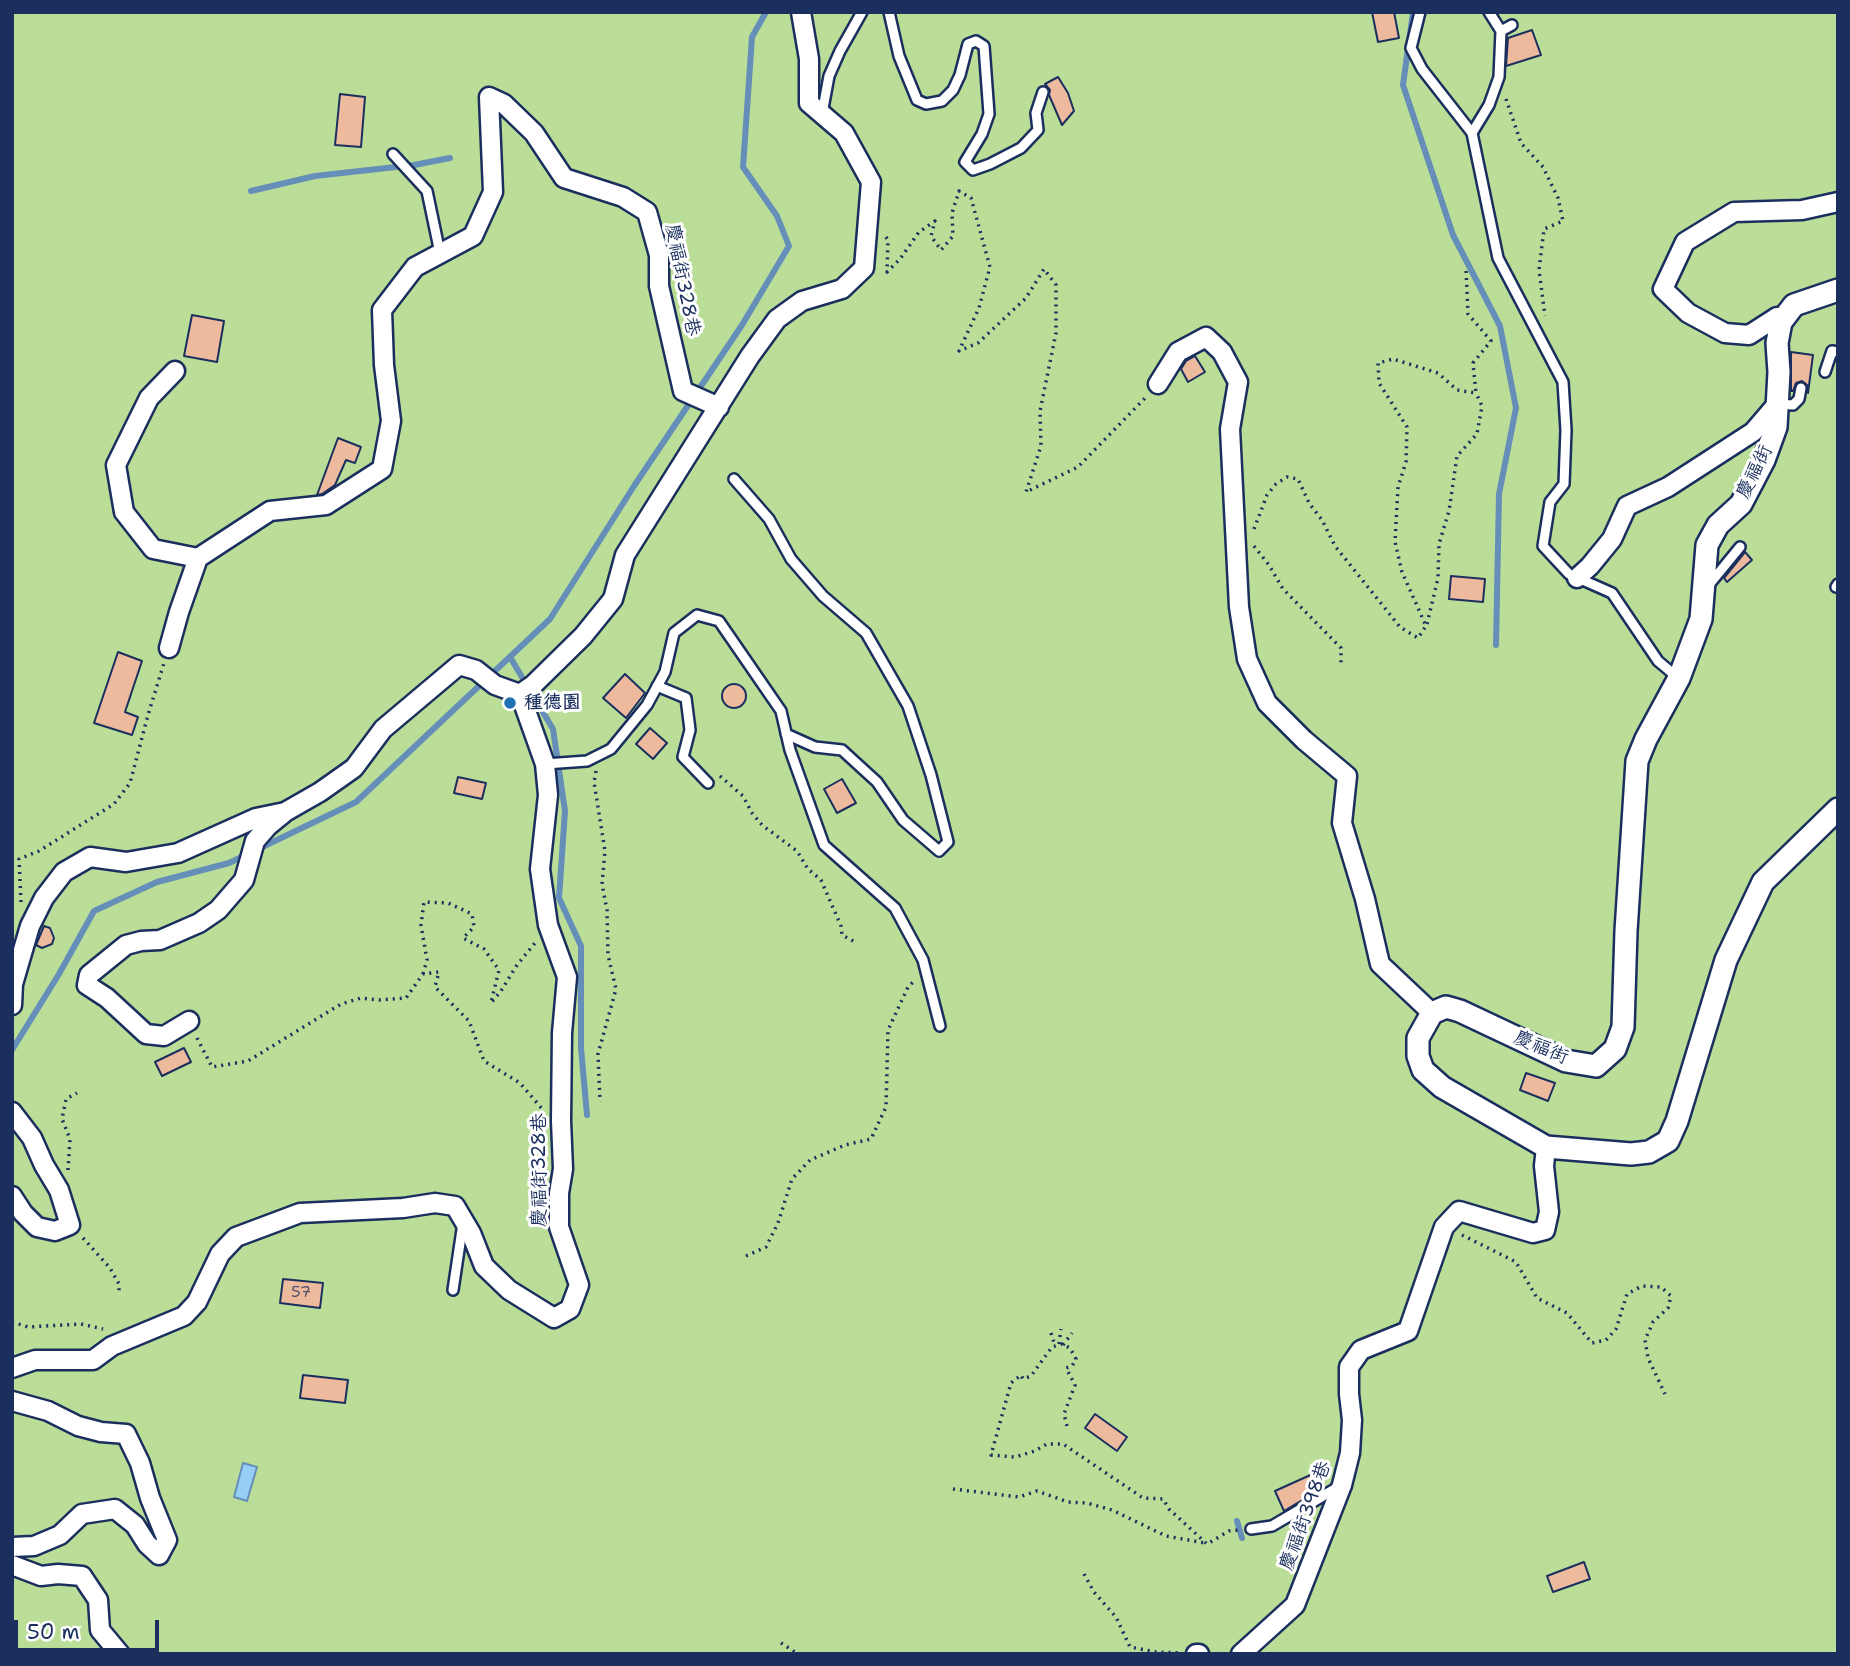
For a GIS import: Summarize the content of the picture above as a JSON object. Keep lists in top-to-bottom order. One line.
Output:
{"streets":{"street":["慶福街328巷","慶福街","慶福街398巷"]},"places":["種德園"],"house_numbers":["57"],"scale_bar":"50 m"}
